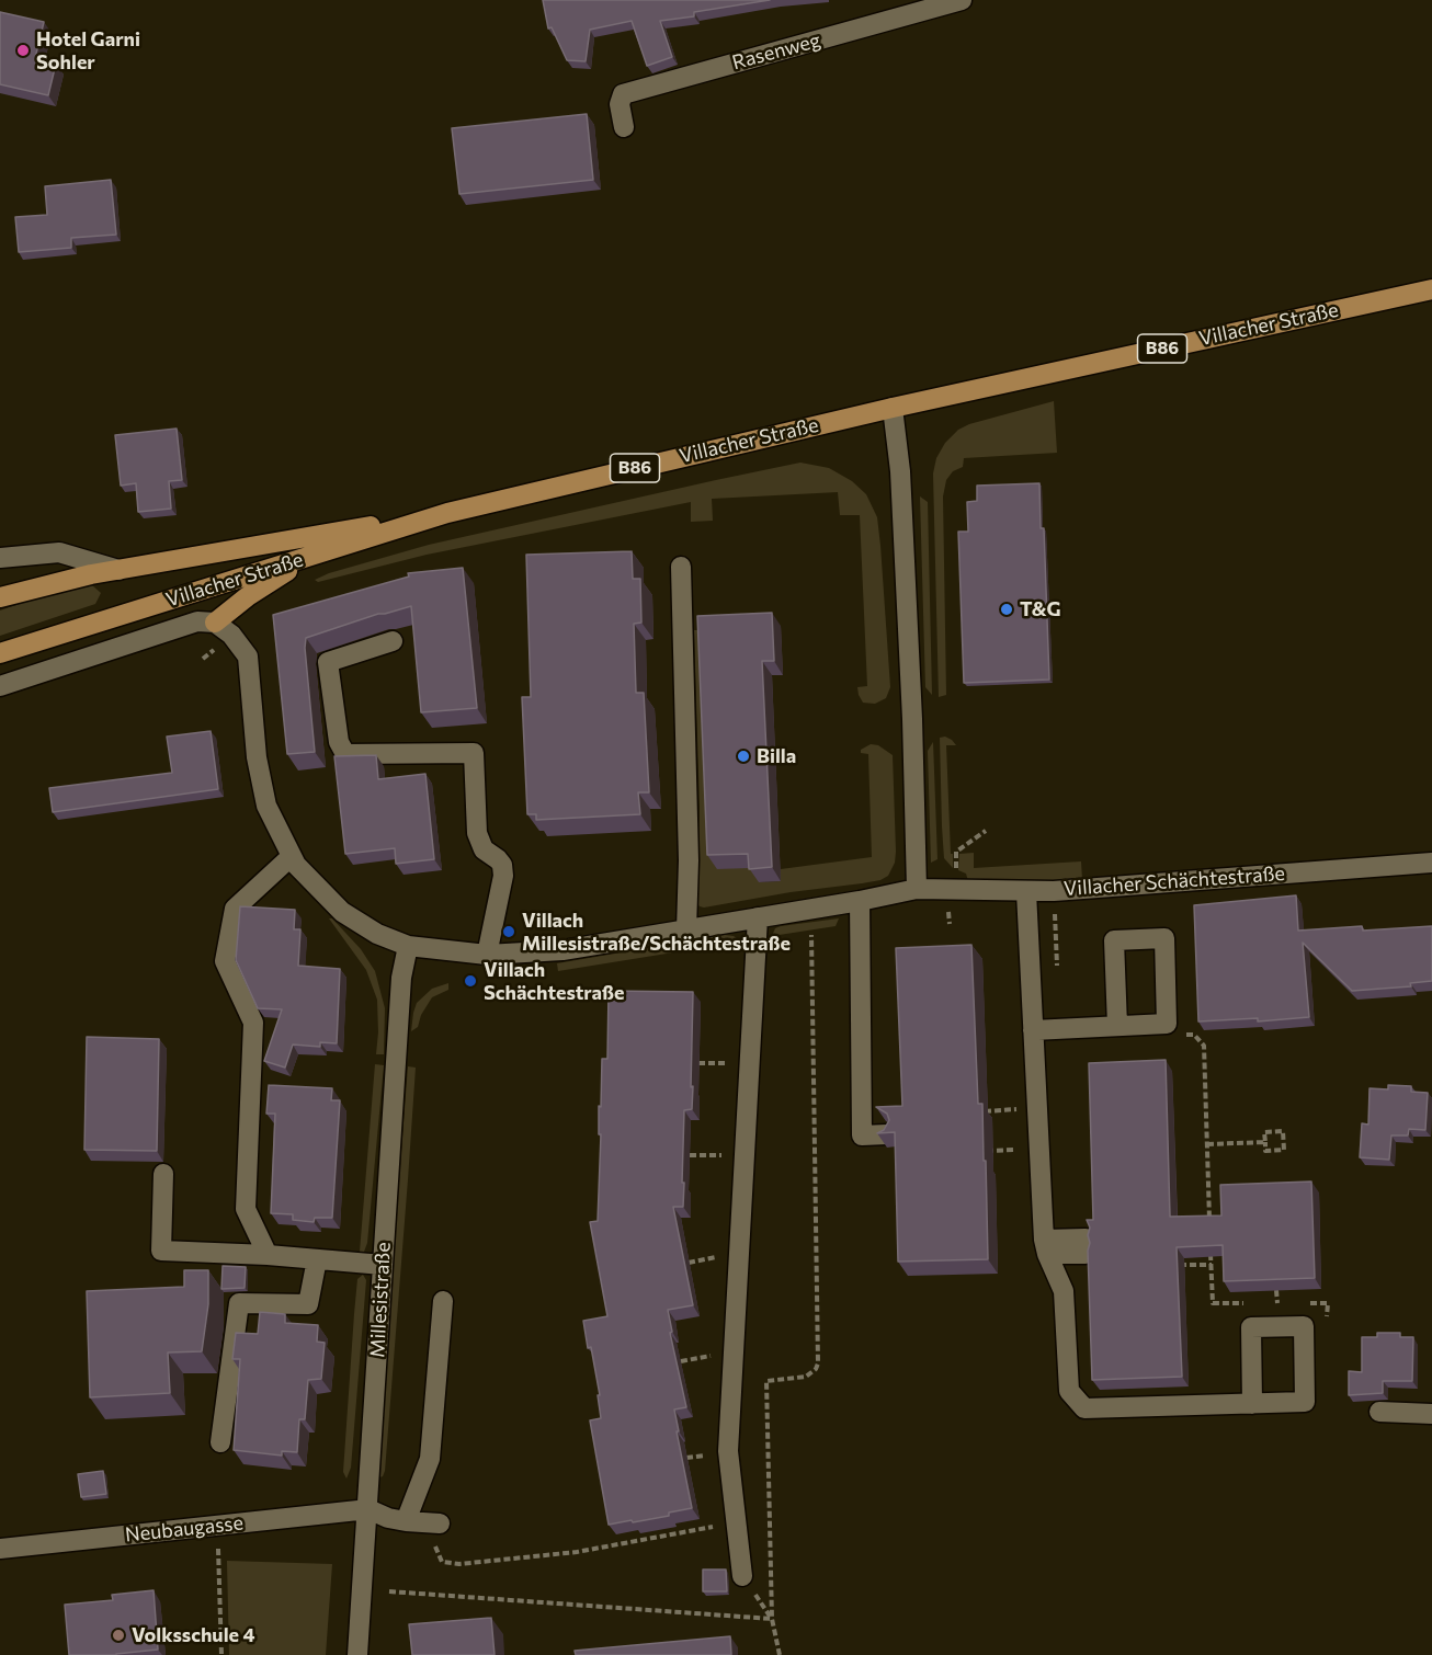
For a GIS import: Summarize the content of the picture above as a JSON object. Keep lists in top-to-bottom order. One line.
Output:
{"streets":{"main road":["Villacher Straße","B86"],"street":["Rasenweg","Villacher Schächtestraße","Millesistraße","Neubaugasse"]},"crossings":[["Villacher Schächtestraße","Millesistraße"],["Millesistraße","Neubaugasse"]],"places":["Hotel Garni Sohler","T&G","Billa","Villach Millesistraße/Schächtestraße","Villach Schächtestraße","Volksschule 4"]}
